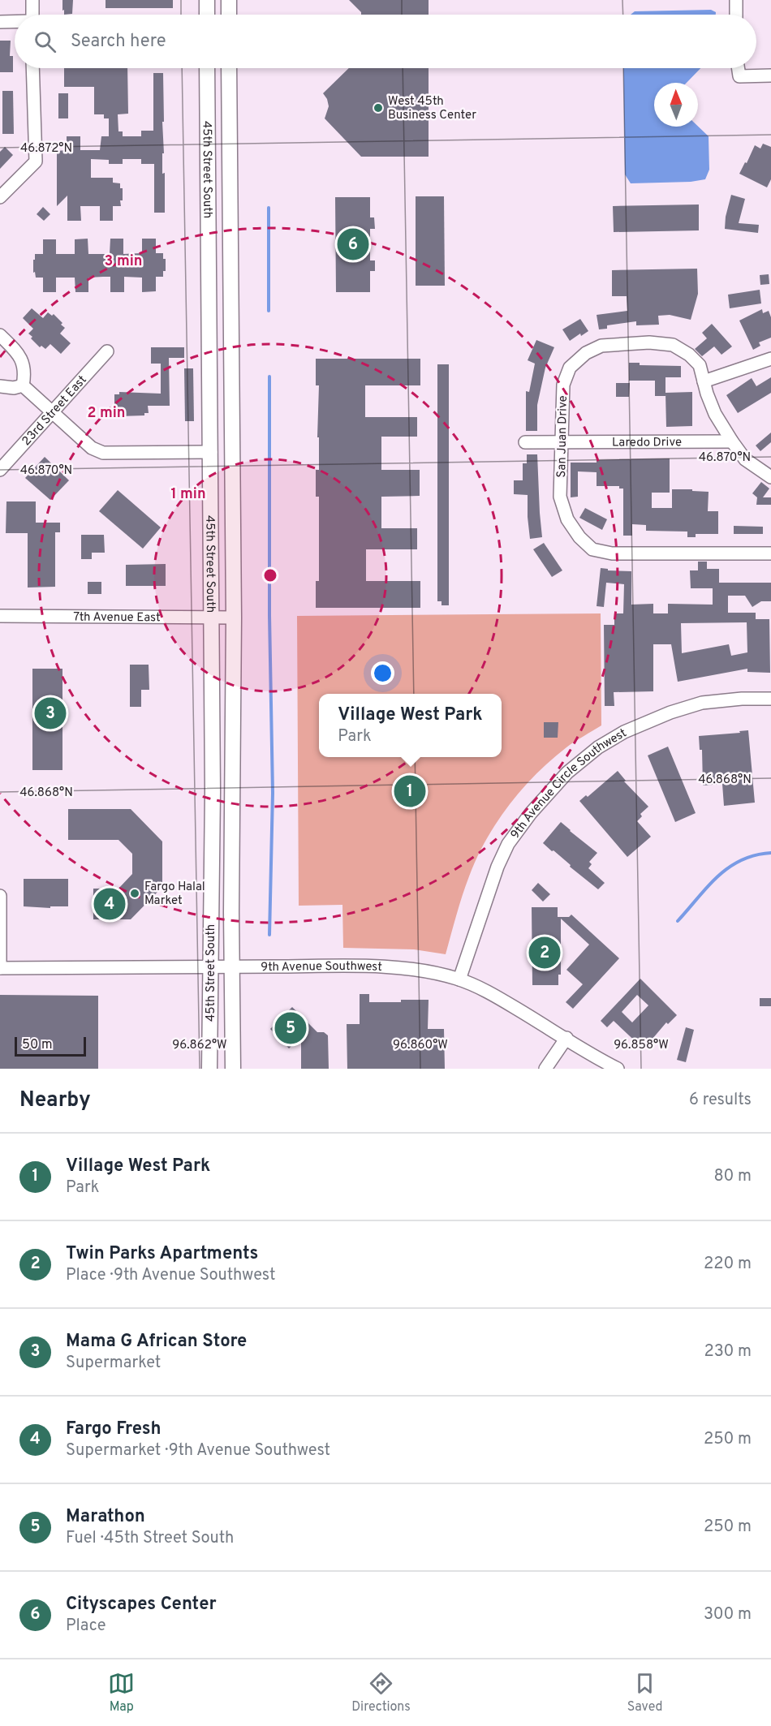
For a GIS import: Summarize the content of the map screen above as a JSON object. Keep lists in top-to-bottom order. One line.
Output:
{"streets":{"main road":["45th Street South"],"street":["23rd Street East","San Juan Drive","Laredo Drive","7th Avenue East","9th Avenue Circle Southwest","9th Avenue Southwest"]},"crossings":[["45th Street South","7th Avenue East"],["45th Street South","9th Avenue Southwest"],["San Juan Drive","Laredo Drive"],["9th Avenue Circle Southwest","9th Avenue Southwest"]],"places":["West 45th Business Center","Fargo Halal Market"],"scale_bar":"50 m","north":"top","page":{"search":"Search here","pins":["6","3","1","4","2","5"],"popup":["Village West Park","Park"],"scale":"50 m","heading":["Nearby","6 results"],"list":[{"mark":"1","name":"Village West Park","note":"Park","value":"80 m"},{"mark":"2","name":"Twin Parks Apartments","note":"Place · 9th Avenue Southwest","value":"220 m"},{"mark":"3","name":"Mama G African Store","note":"Supermarket","value":"230 m"},{"mark":"4","name":"Fargo Fresh","note":"Supermarket · 9th Avenue Southwest","value":"250 m"},{"mark":"5","name":"Marathon","note":"Fuel · 45th Street South","value":"250 m"},{"mark":"6","name":"Cityscapes Center","note":"Place","value":"300 m"}],"nav":["Map","Directions","Saved"]},"coordinates":["46.872°N","46.870°N","46.868°N","96.862°W","96.860°W","96.858°W"],"rings":["3 min","2 min","1 min"]}
